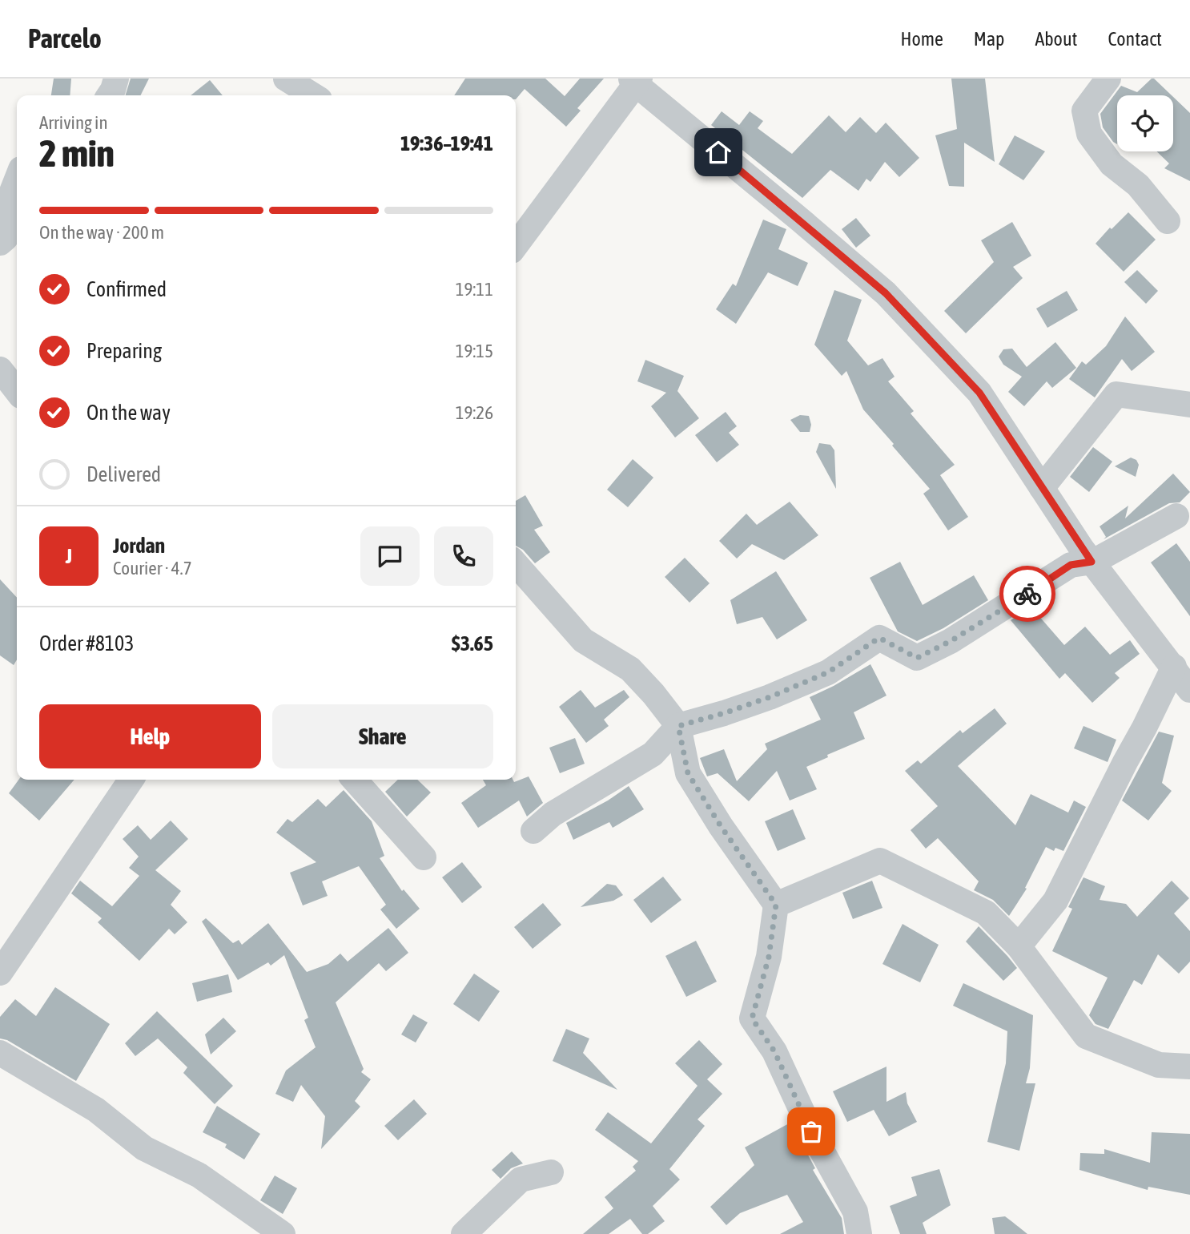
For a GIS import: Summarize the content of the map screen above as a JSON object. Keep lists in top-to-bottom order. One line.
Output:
{"page":{"header":"Parcelo","nav":["Home","Map","About","Contact"],"heading":["2 min","Arriving in","19:36–19:41"],"panel":["Jordan","Courier · 4.7","Order #8103","$3.65"],"bar":"On the way · 200 m","list":[["Confirmed","19:11"],["Preparing","19:15"],["On the way","19:26"],"Delivered"],"round":"J","buttons":["Help","Share"]}}
